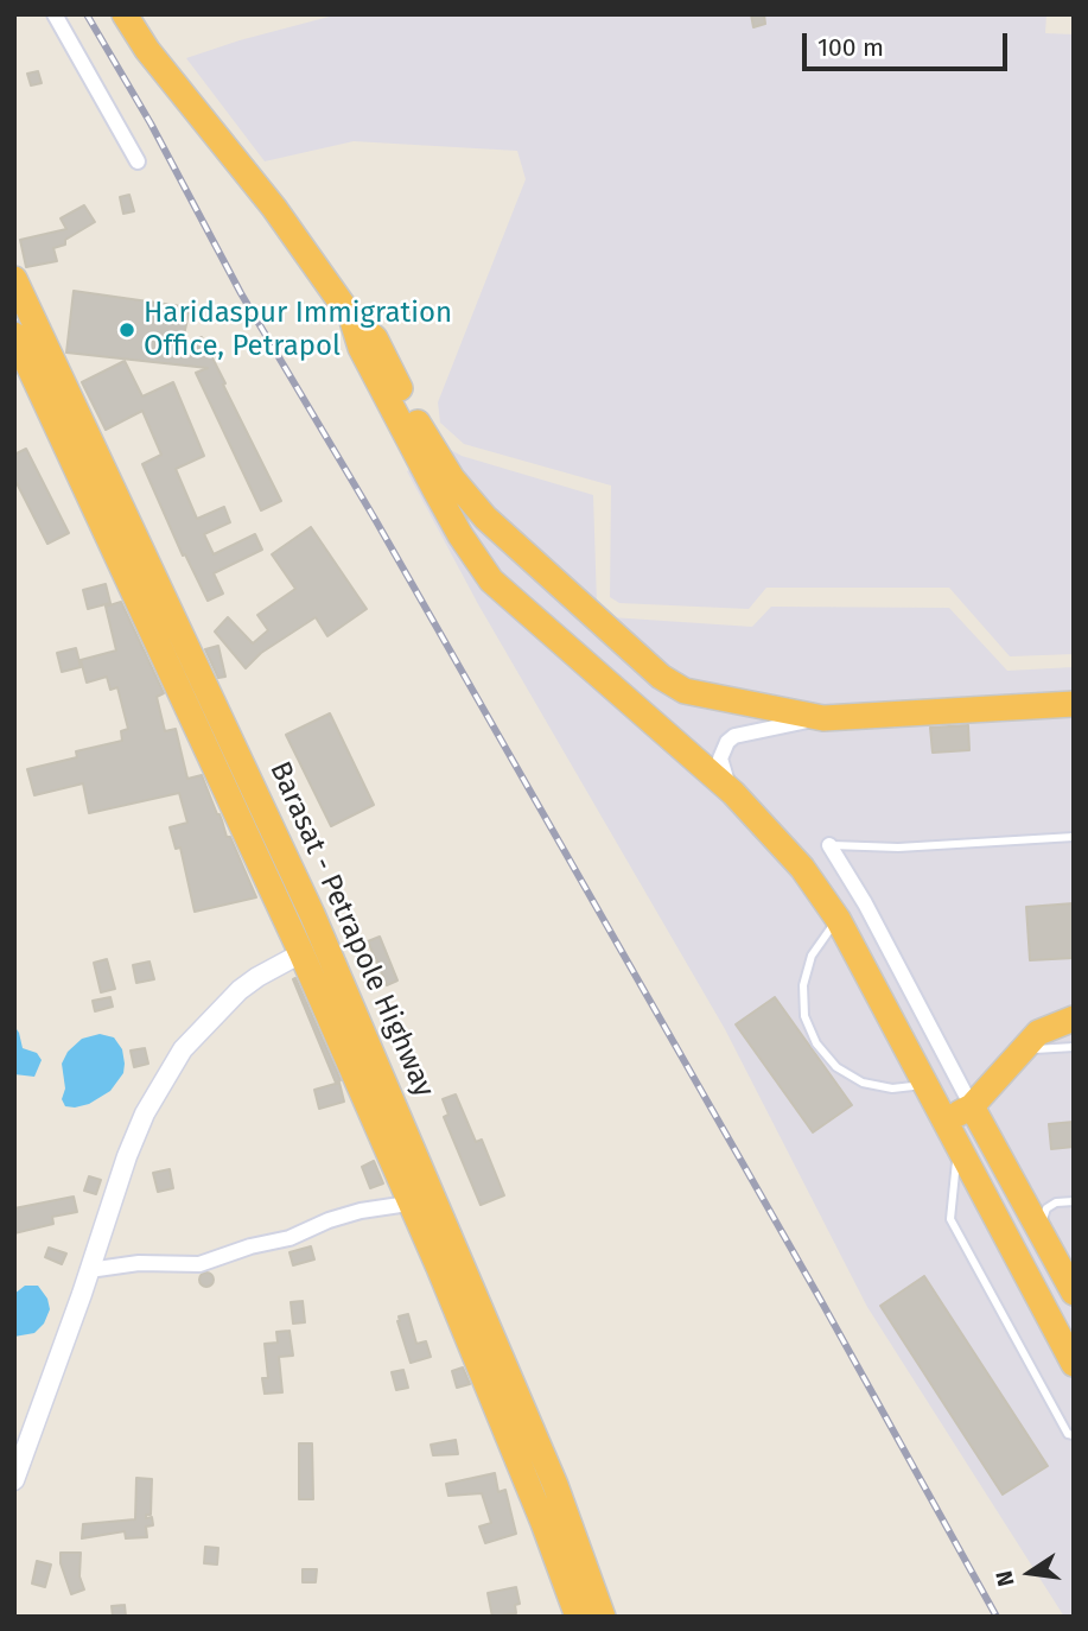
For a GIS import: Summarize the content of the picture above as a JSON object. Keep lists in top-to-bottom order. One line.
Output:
{"streets":{"highway":["Barasat - Petrapole Highway"]},"places":["Haridaspur Immigration Office, Petrapol"],"scale_bar":"100 m","north":"left"}
